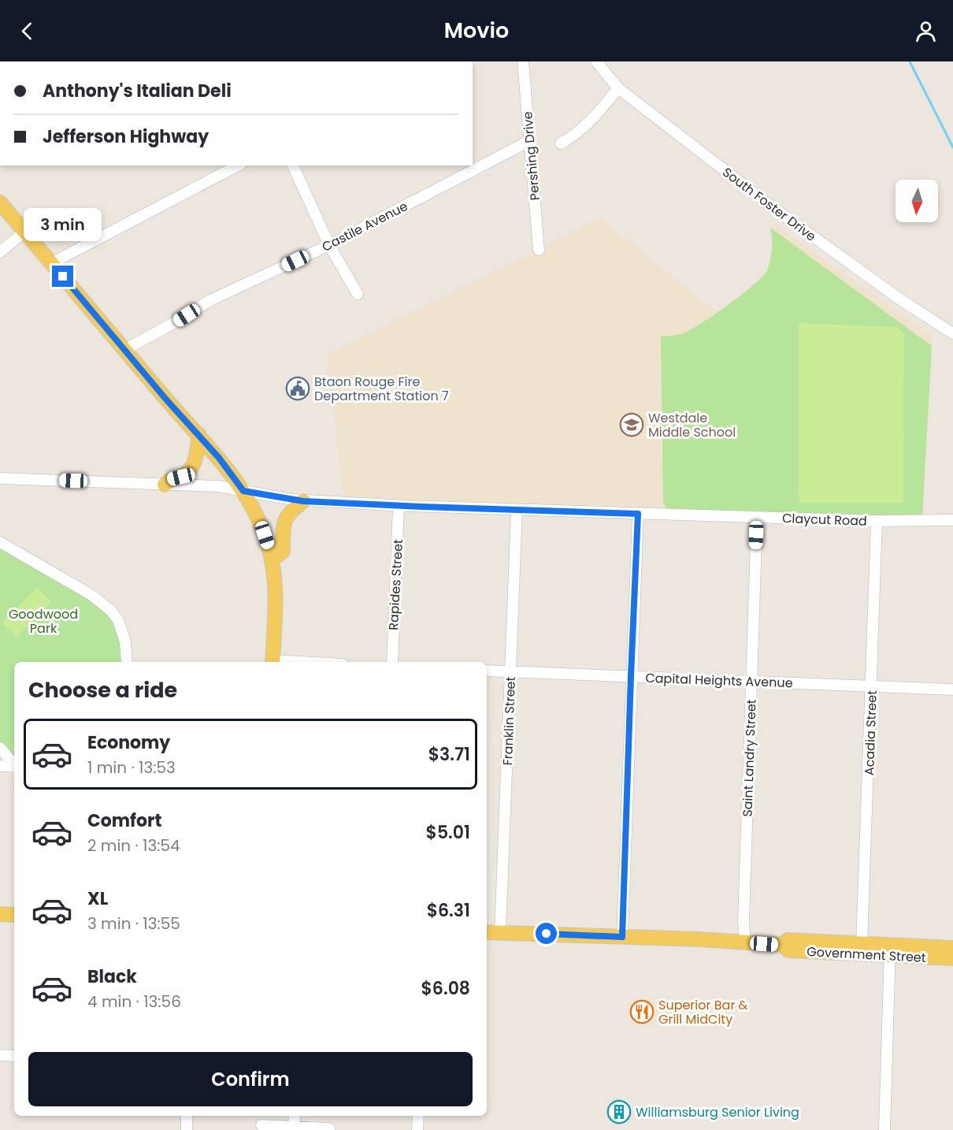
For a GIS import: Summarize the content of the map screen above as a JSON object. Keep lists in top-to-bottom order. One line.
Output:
{"streets":{"main road":["Government Street"],"street":["Pershing Drive","South Foster Drive","Castile Avenue","Claycut Road","Rapides Street","Capital Heights Avenue","Franklin Street","Acadia Street","Saint Landry Street"]},"crossings":[["Pershing Drive","Castile Avenue"],["Claycut Road","Rapides Street"],["Claycut Road","Franklin Street"],["Claycut Road","Acadia Street"],["Claycut Road","Saint Landry Street"],["Capital Heights Avenue","Franklin Street"],["Capital Heights Avenue","Acadia Street"],["Capital Heights Avenue","Saint Landry Street"],["Franklin Street","Government Street"],["Acadia Street","Government Street"],["Saint Landry Street","Government Street"]],"parks":["Goodwood Park"],"places":{"public building":["Btaon Rouge Fire Department Station 7"],"school or university":["Westdale Middle School"],"restaurant":["Superior Bar & Grill MidCity"],"building":["Williamsburg Senior Living"]},"north":"bottom","page":{"header":"Movio","banner":["Anthony's Italian Deli","Jefferson Highway"],"bubble":"3 min","heading":"Choose a ride","list":[{"name":"Economy","note":"1 min · 13:53","value":"$3.71"},{"name":"Comfort","note":"2 min · 13:54","value":"$5.01"},{"name":"XL","note":"3 min · 13:55","value":"$6.31"},{"name":"Black","note":"4 min · 13:56","value":"$6.08"}],"buttons":"Confirm"}}
